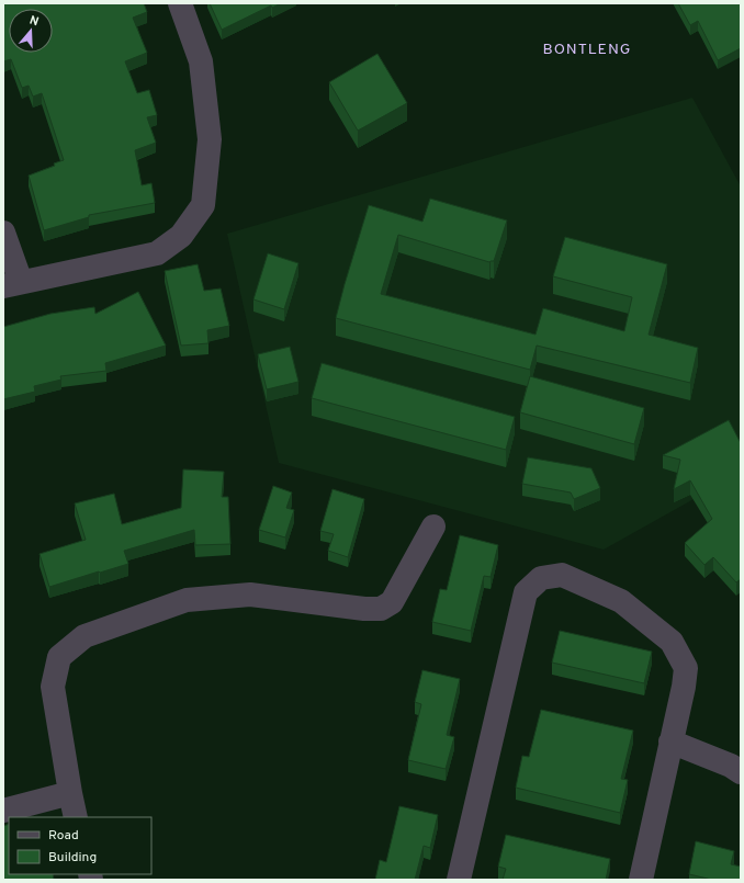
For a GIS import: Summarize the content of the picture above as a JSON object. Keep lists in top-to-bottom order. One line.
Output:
{"districts":["BONTLENG"],"legend":["Road","Building"],"north":"top"}
